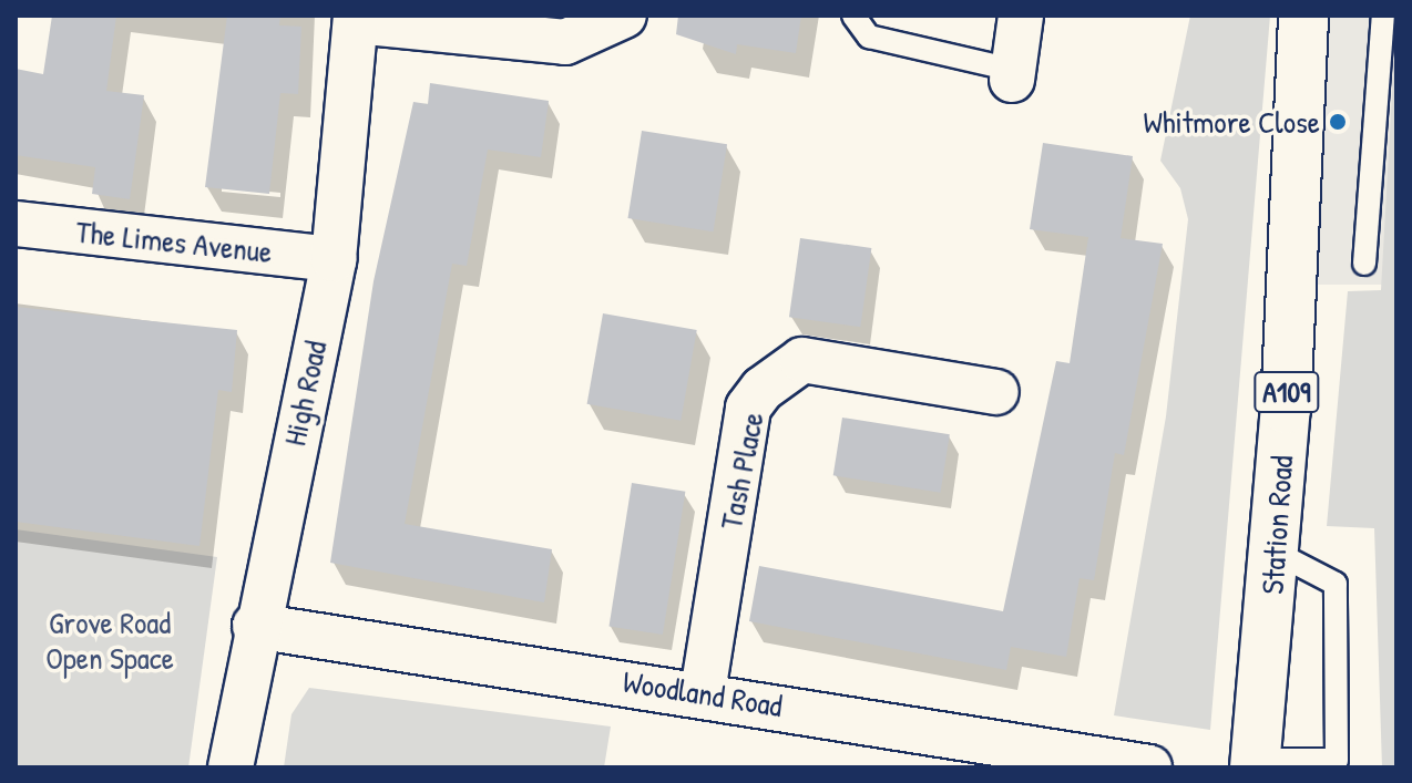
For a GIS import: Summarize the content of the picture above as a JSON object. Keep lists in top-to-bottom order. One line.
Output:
{"streets":{"main road":["A109","Station Road"],"street":["The Limes Avenue","High Road","Tash Place","Woodland Road"]},"crossings":[["The Limes Avenue","High Road"],["High Road","Woodland Road"],["Tash Place","Woodland Road"]],"parks":["Grove Road Open Space"],"places":["Whitmore Close"]}
